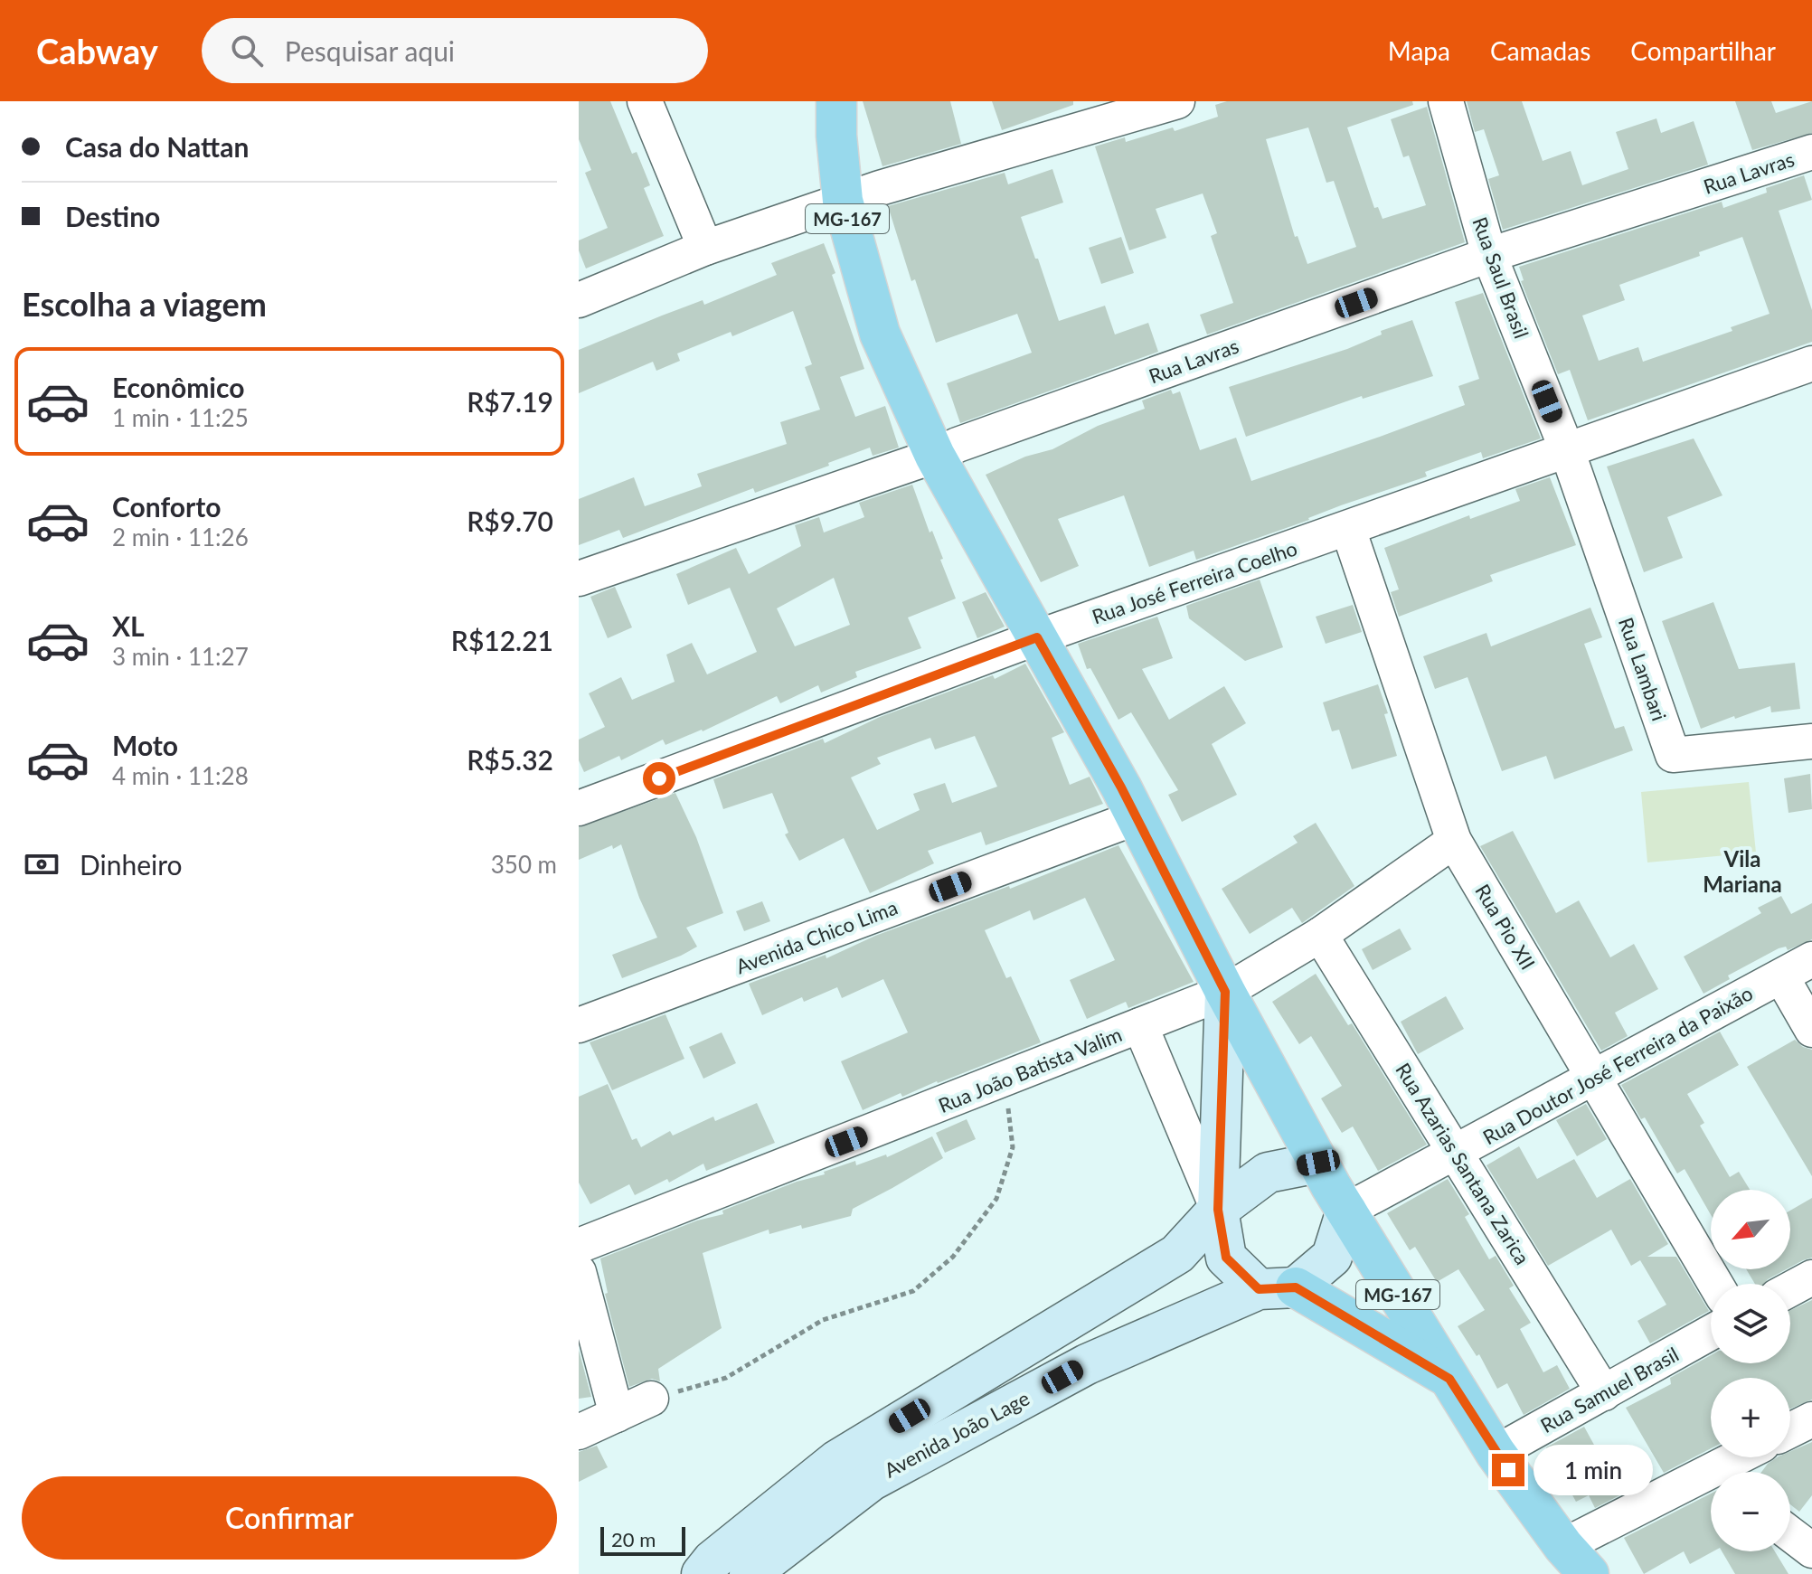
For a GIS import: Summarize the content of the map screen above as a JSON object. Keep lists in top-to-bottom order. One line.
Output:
{"streets":{"main road":["MG-167"],"street":["Rua Lavras","Rua Saul Brasil","Rua José Ferreira Coelho","Rua Lambari","Rua Pio XII","Avenida Chico Lima","Rua Doutor José Ferreira da Paixão","Rua João Batista Valim","Rua Azarias Santana Zarica","Rua Samuel Brasil","Avenida João Lage"]},"crossings":[["Rua Lavras","MG-167"],["Rua Lavras","Rua Saul Brasil"],["MG-167","Rua José Ferreira Coelho"],["MG-167","Avenida Chico Lima"],["MG-167","Rua Doutor José Ferreira da Paixão"],["MG-167","Rua João Batista Valim"],["MG-167","Rua Samuel Brasil"],["MG-167","Avenida João Lage"],["Rua Saul Brasil","Rua José Ferreira Coelho"],["Rua Saul Brasil","Rua Lambari"],["Rua José Ferreira Coelho","Rua Lambari"],["Rua José Ferreira Coelho","Rua Pio XII"],["Rua Pio XII","Rua Doutor José Ferreira da Paixão"],["Rua Pio XII","Rua João Batista Valim"],["Rua Doutor José Ferreira da Paixão","Rua Azarias Santana Zarica"],["Rua Doutor José Ferreira da Paixão","Avenida João Lage"],["Rua João Batista Valim","Rua Azarias Santana Zarica"],["Rua Azarias Santana Zarica","Rua Samuel Brasil"]],"districts":["Vila Mariana"],"scale_bar":"20 m","north":"bottom left","page":{"header":"Cabway","search":"Pesquisar aqui","nav":["Mapa","Camadas","Compartilhar"],"banner":["Casa do Nattan","Destino"],"heading":"Escolha a viagem","list":[{"name":"Econômico","note":"1 min · 11:25","value":"R$7.19"},{"name":"Conforto","note":"2 min · 11:26","value":"R$9.70"},{"name":"XL","note":"3 min · 11:27","value":"R$12.21"},{"name":"Moto","note":"4 min · 11:28","value":"R$5.32"}],"pay":["Dinheiro","350 m"],"map_buttons":["+","−"],"bubble":"1 min","buttons":"Confirmar","scale":"20 m"}}
